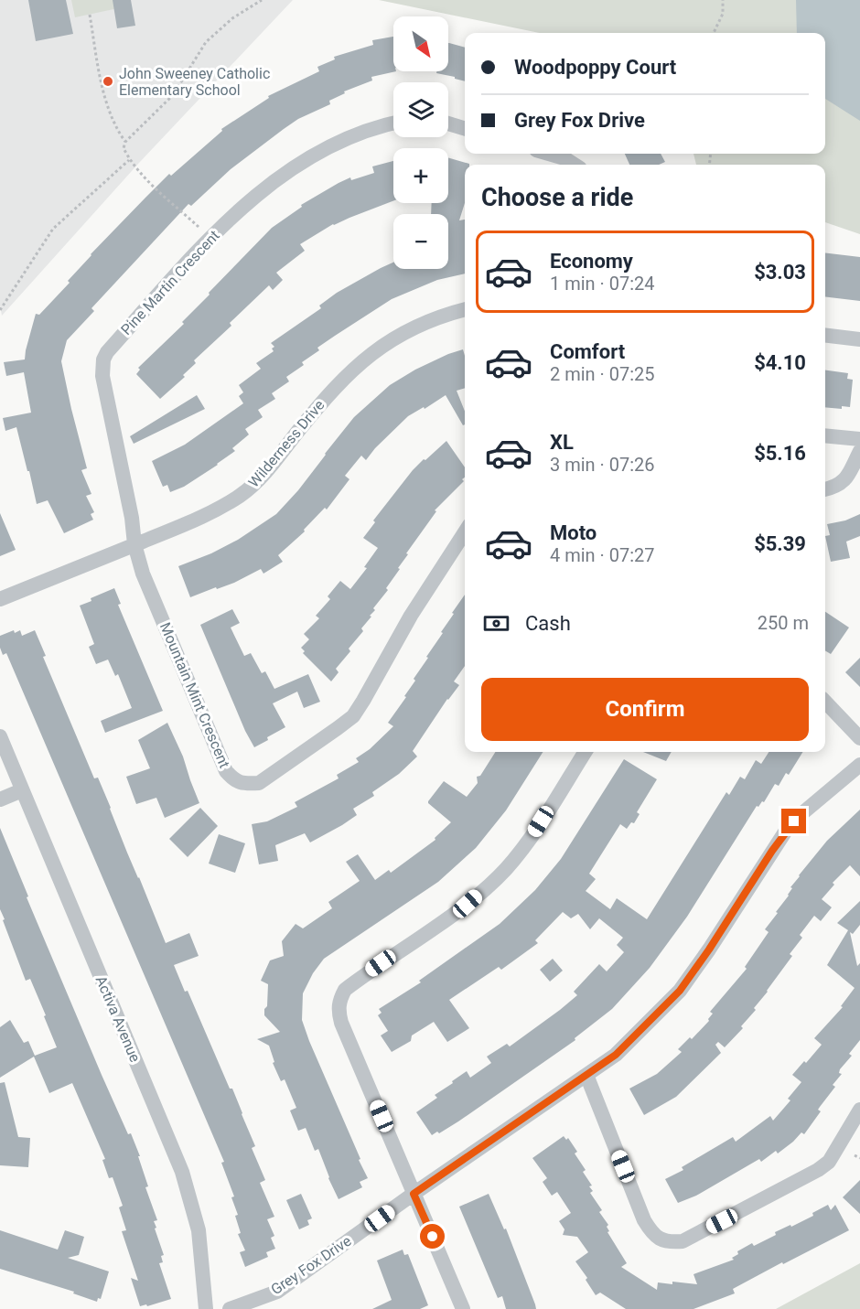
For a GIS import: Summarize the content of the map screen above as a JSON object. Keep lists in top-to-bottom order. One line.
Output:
{"streets":{"street":["Pine Martin Crescent","Wilderness Drive","Mountain Mint Crescent","Activa Avenue","Grey Fox Drive"]},"crossings":[["Pine Martin Crescent","Wilderness Drive"],["Pine Martin Crescent","Mountain Mint Crescent"],["Wilderness Drive","Mountain Mint Crescent"]],"places":["John Sweeney Catholic Elementary School"],"north":"bottom right","page":{"map_buttons":["+","−"],"banner":["Woodpoppy Court","Grey Fox Drive"],"heading":"Choose a ride","list":[{"name":"Economy","note":"1 min · 07:24","value":"$3.03"},{"name":"Comfort","note":"2 min · 07:25","value":"$4.10"},{"name":"XL","note":"3 min · 07:26","value":"$5.16"},{"name":"Moto","note":"4 min · 07:27","value":"$5.39"}],"pay":["Cash","250 m"],"buttons":"Confirm"}}
